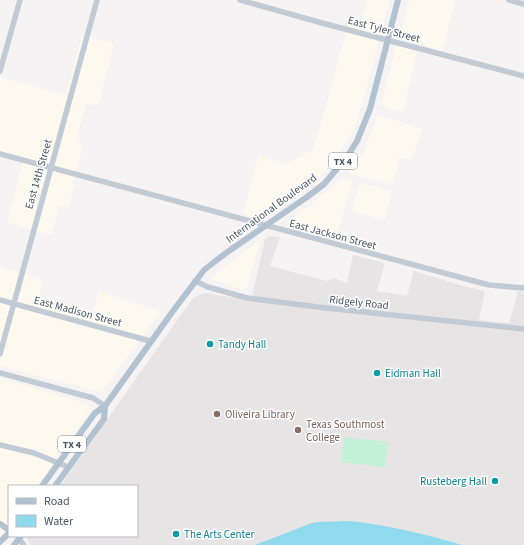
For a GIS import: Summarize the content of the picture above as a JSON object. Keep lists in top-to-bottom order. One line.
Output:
{"streets":{"main road":["TX 4","International Boulevard"],"street":["East Tyler Street","East 14th Street","East Jackson Street","Ridgely Road","East Madison Street"]},"crossings":[["East Tyler Street","International Boulevard"],["East 14th Street","East Jackson Street"],["East 14th Street","East Madison Street"],["International Boulevard","East Jackson Street"],["International Boulevard","Ridgely Road"],["International Boulevard","East Madison Street"]],"places":["Tandy Hall","Eidman Hall","Oliveira Library","Texas Southmost College","Rusteberg Hall","The Arts Center"],"legend":["Road","Water"]}
